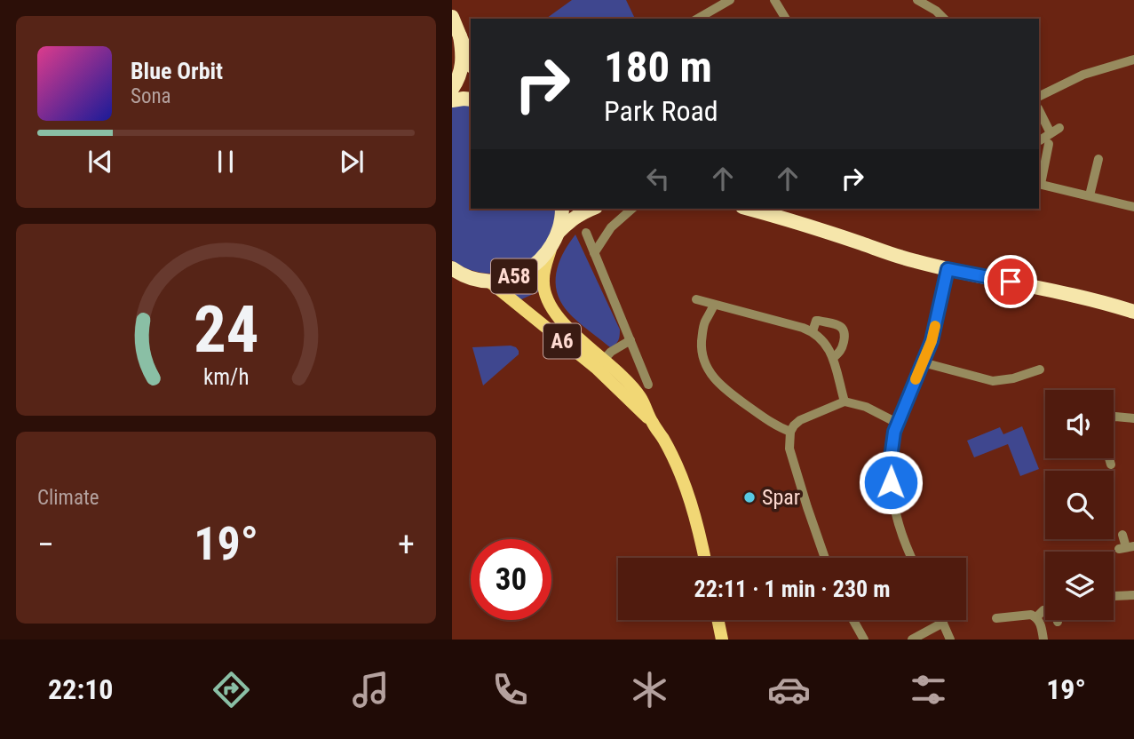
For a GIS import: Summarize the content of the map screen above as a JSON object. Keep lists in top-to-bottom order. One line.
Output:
{"streets":{"highway":["A58"],"main road":["A6"]},"crossings":[["A58","A6"]],"places":["Spar"],"page":{"turn":["180 m","Park Road"],"song":["Blue Orbit","Sona"],"tile":"Climate","heat":["−","19°","+"],"limit":"30","trip":"22:11 · 1 min · 230 m","tabs":["22:10","19°"],"gauge":["24","km/h"]}}
